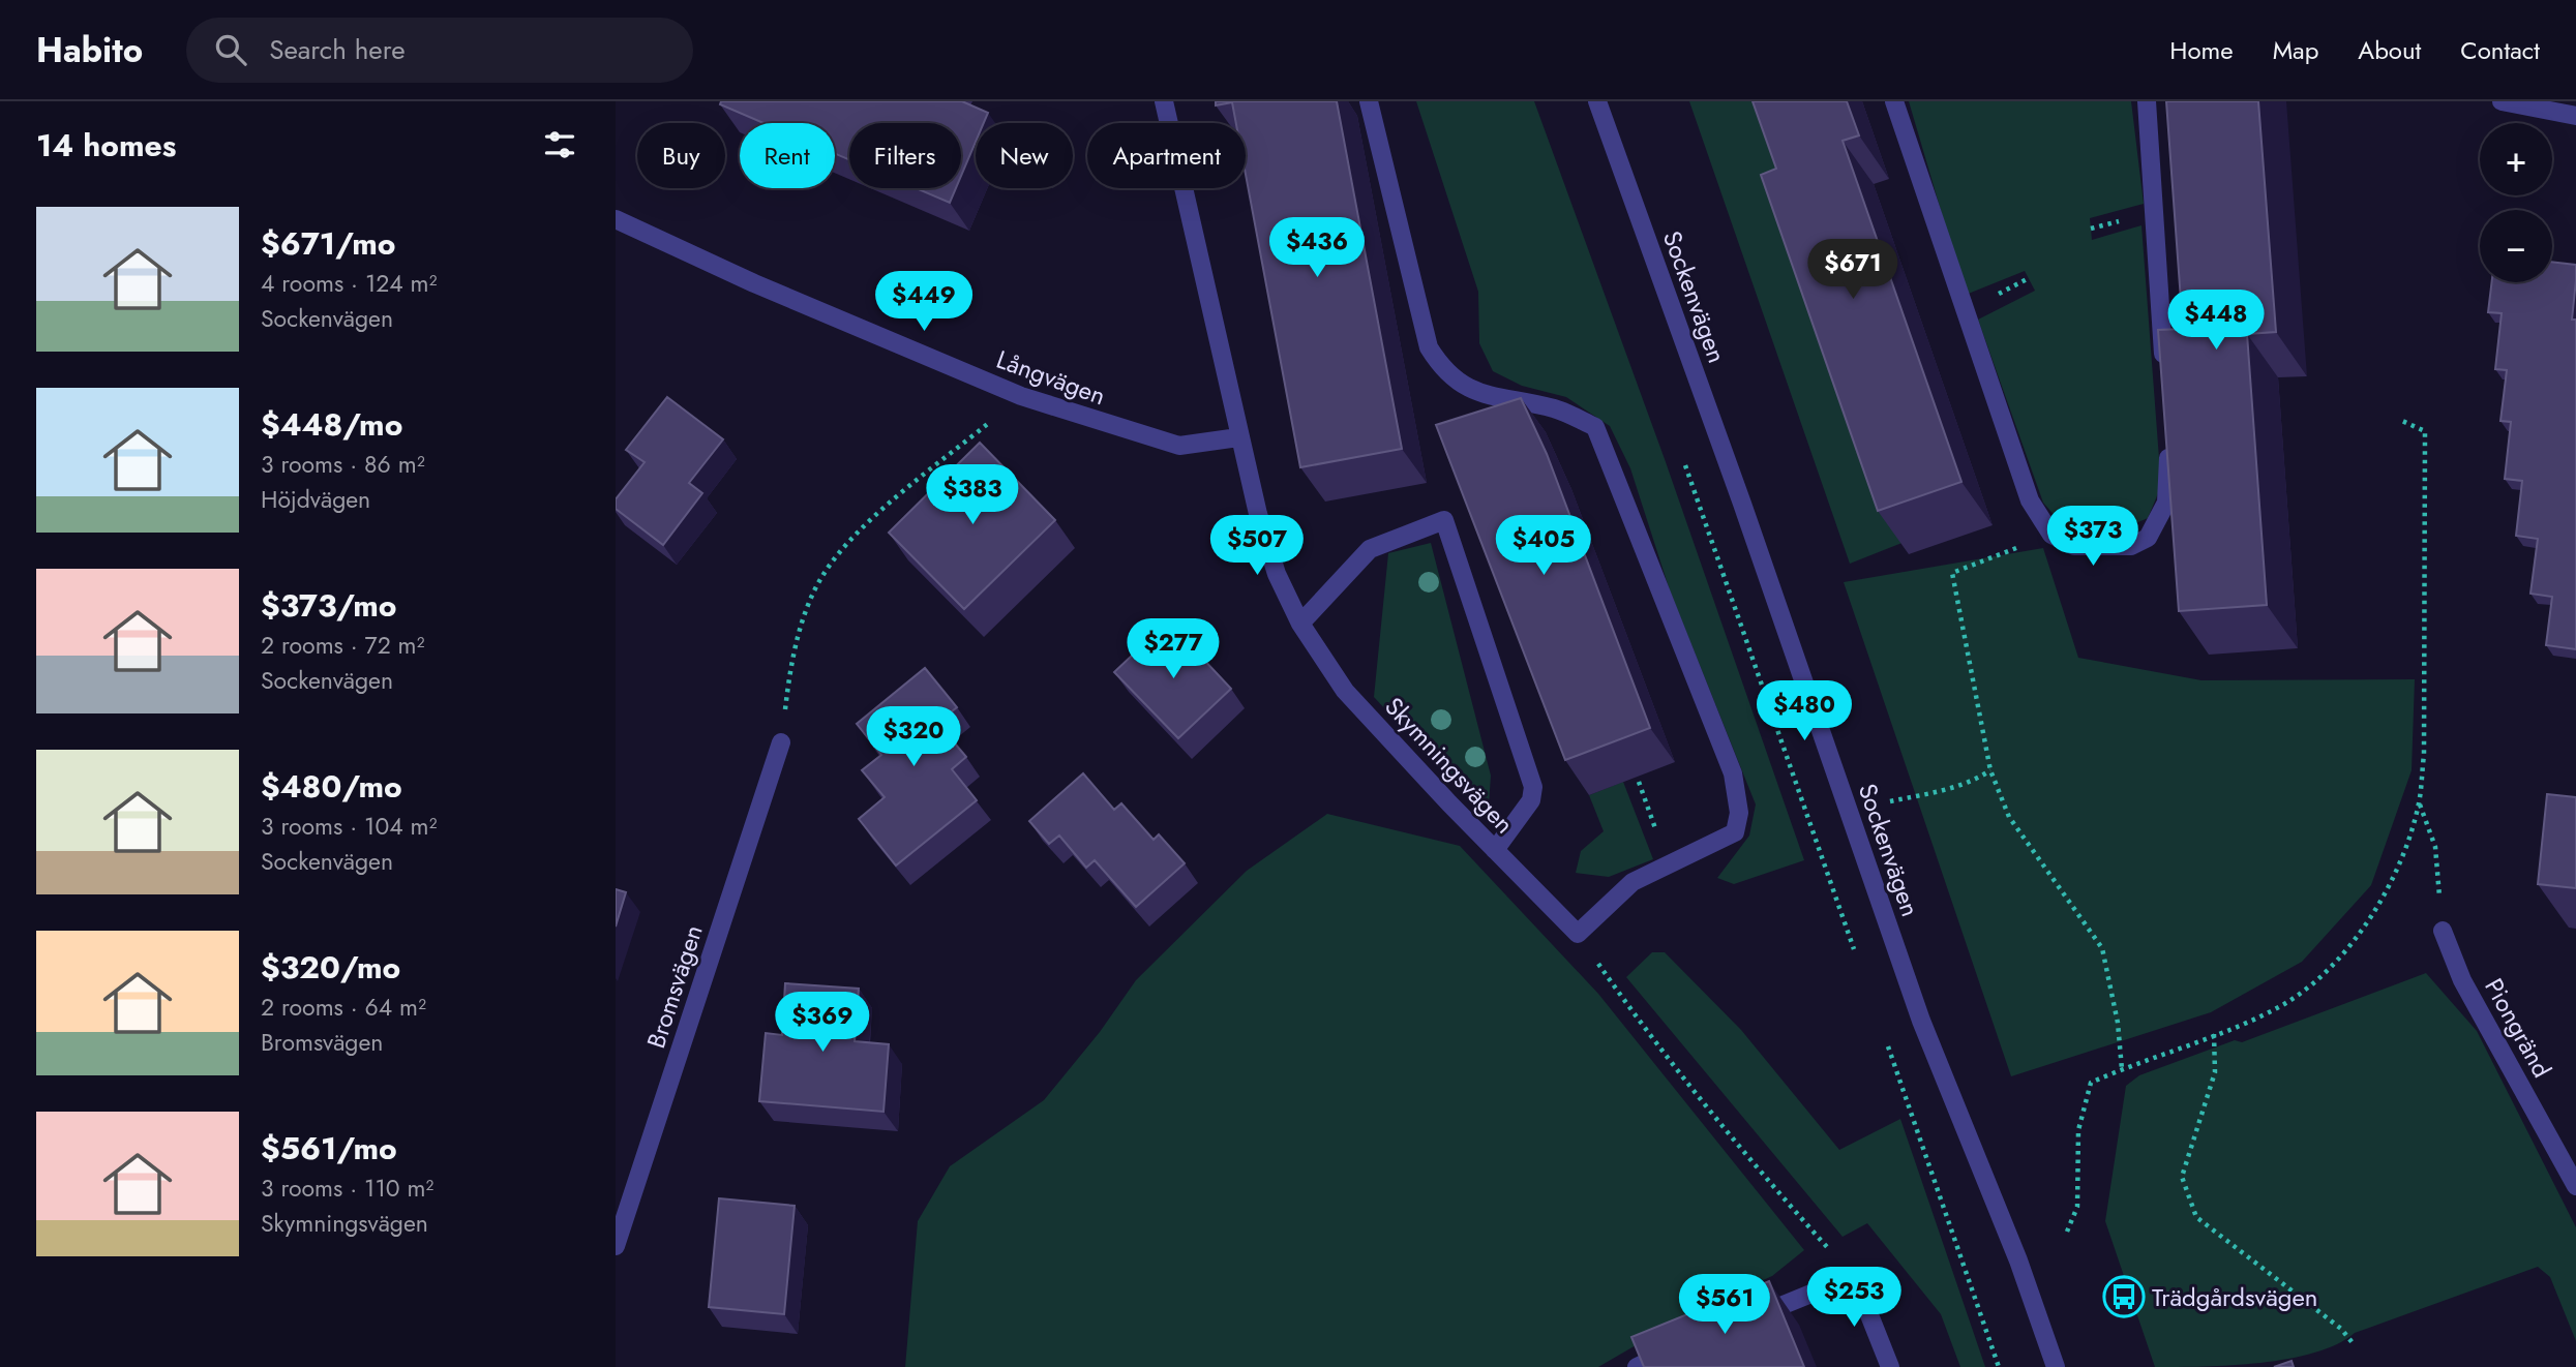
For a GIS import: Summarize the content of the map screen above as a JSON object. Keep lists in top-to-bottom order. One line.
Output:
{"streets":{"street":["Sockenvägen","Långvägen","Skymningsvägen","Bromsvägen","Piongränd"]},"crossings":[["Långvägen","Skymningsvägen"]],"places":{"bus stop":["Trädgårdsvägen"]},"page":{"header":"Habito","search":"Search here","nav":["Home","Map","About","Contact"],"heading":"14 homes","map_buttons":["+","−"],"chip":["Buy","Rent","Filters","New","Apartment"],"list":[{"name":"$671/mo","note":"4 rooms · 124 m² · Sockenvägen"},{"name":"$448/mo","note":"3 rooms · 86 m² · Höjdvägen"},{"name":"$373/mo","note":"2 rooms · 72 m² · Sockenvägen"},{"name":"$480/mo","note":"3 rooms · 104 m² · Sockenvägen"},{"name":"$320/mo","note":"2 rooms · 64 m² · Bromsvägen"},{"name":"$561/mo","note":"3 rooms · 110 m² · Skymningsvägen"}],"price":["$436","$671","$449","$448","$383","$373","$507","$405","$277","$480","$320","$369","$253","$561"]}}
